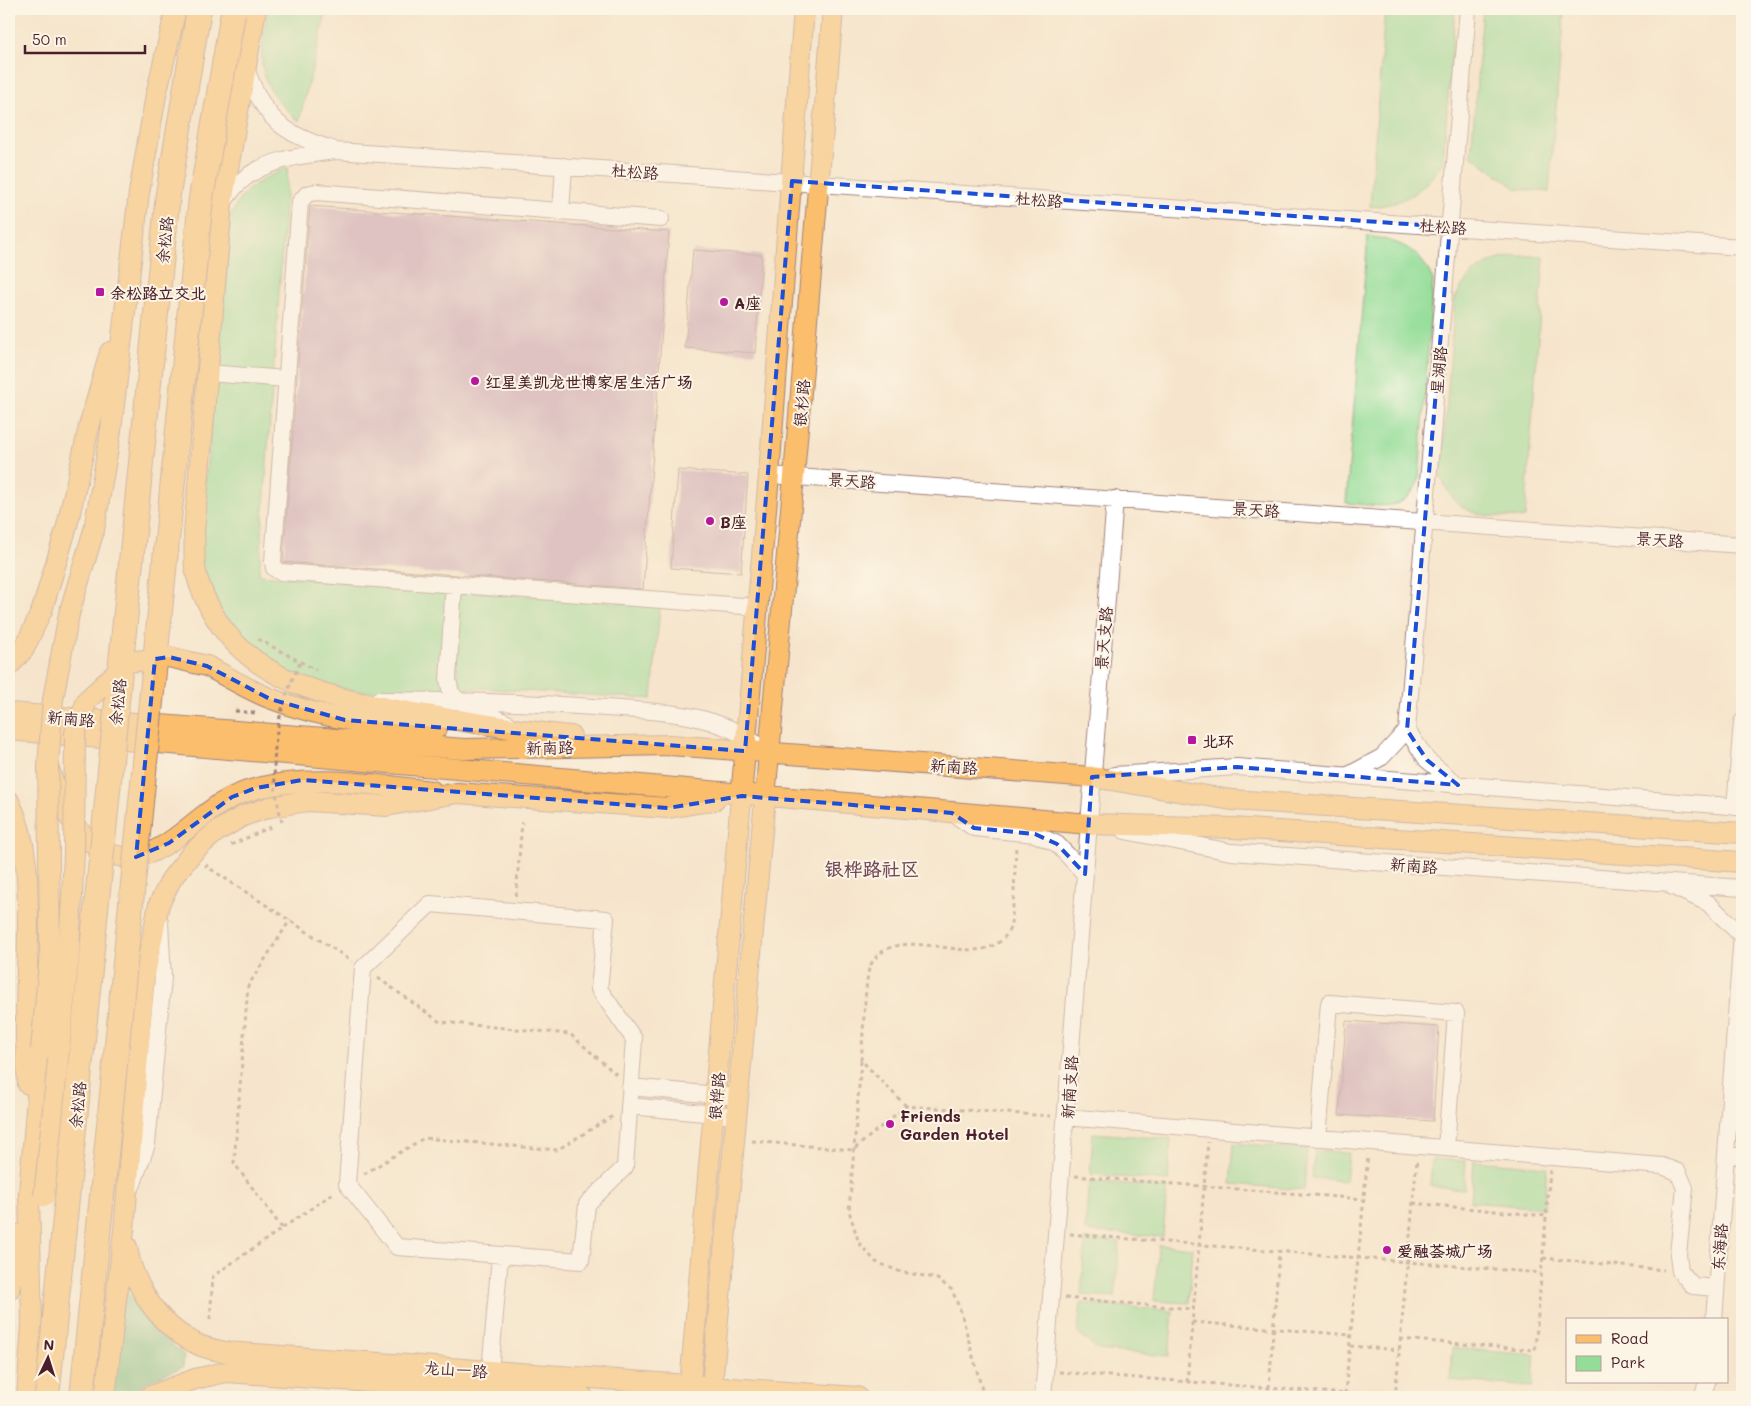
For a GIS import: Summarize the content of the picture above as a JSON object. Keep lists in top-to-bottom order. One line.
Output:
{"streets":{"highway":["余松路"],"main road":["银杉路","新南路","银桦路","龙山一路"],"street":["杜松路","星湖路","景天路","景天支路","新南支路","东海路"]},"crossings":[["杜松路","星湖路"],["杜松路","银杉路"],["星湖路","景天路"],["银杉路","景天路"],["银杉路","新南路"],["银杉路","银桦路"],["景天路","景天支路"],["景天支路","新南路"],["景天支路","新南支路"],["新南路","新南支路"],["新南路","银桦路"],["银桦路","龙山一路"]],"districts":["银桦路社区"],"places":{"transit":["余松路立交北","北环"],"other":["A座","红星美凯龙世博家居生活广场","B座","Friends Garden Hotel","爱融荟城广场"]},"legend":["Road","Park"],"scale_bar":"50 m","north":"top"}
